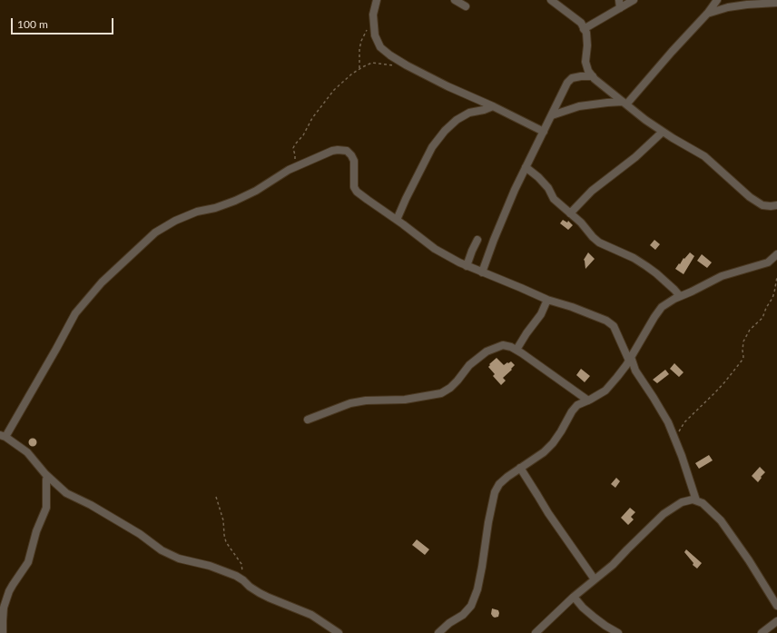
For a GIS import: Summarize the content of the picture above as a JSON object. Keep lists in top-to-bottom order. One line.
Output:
{"scale_bar":"100 m"}
